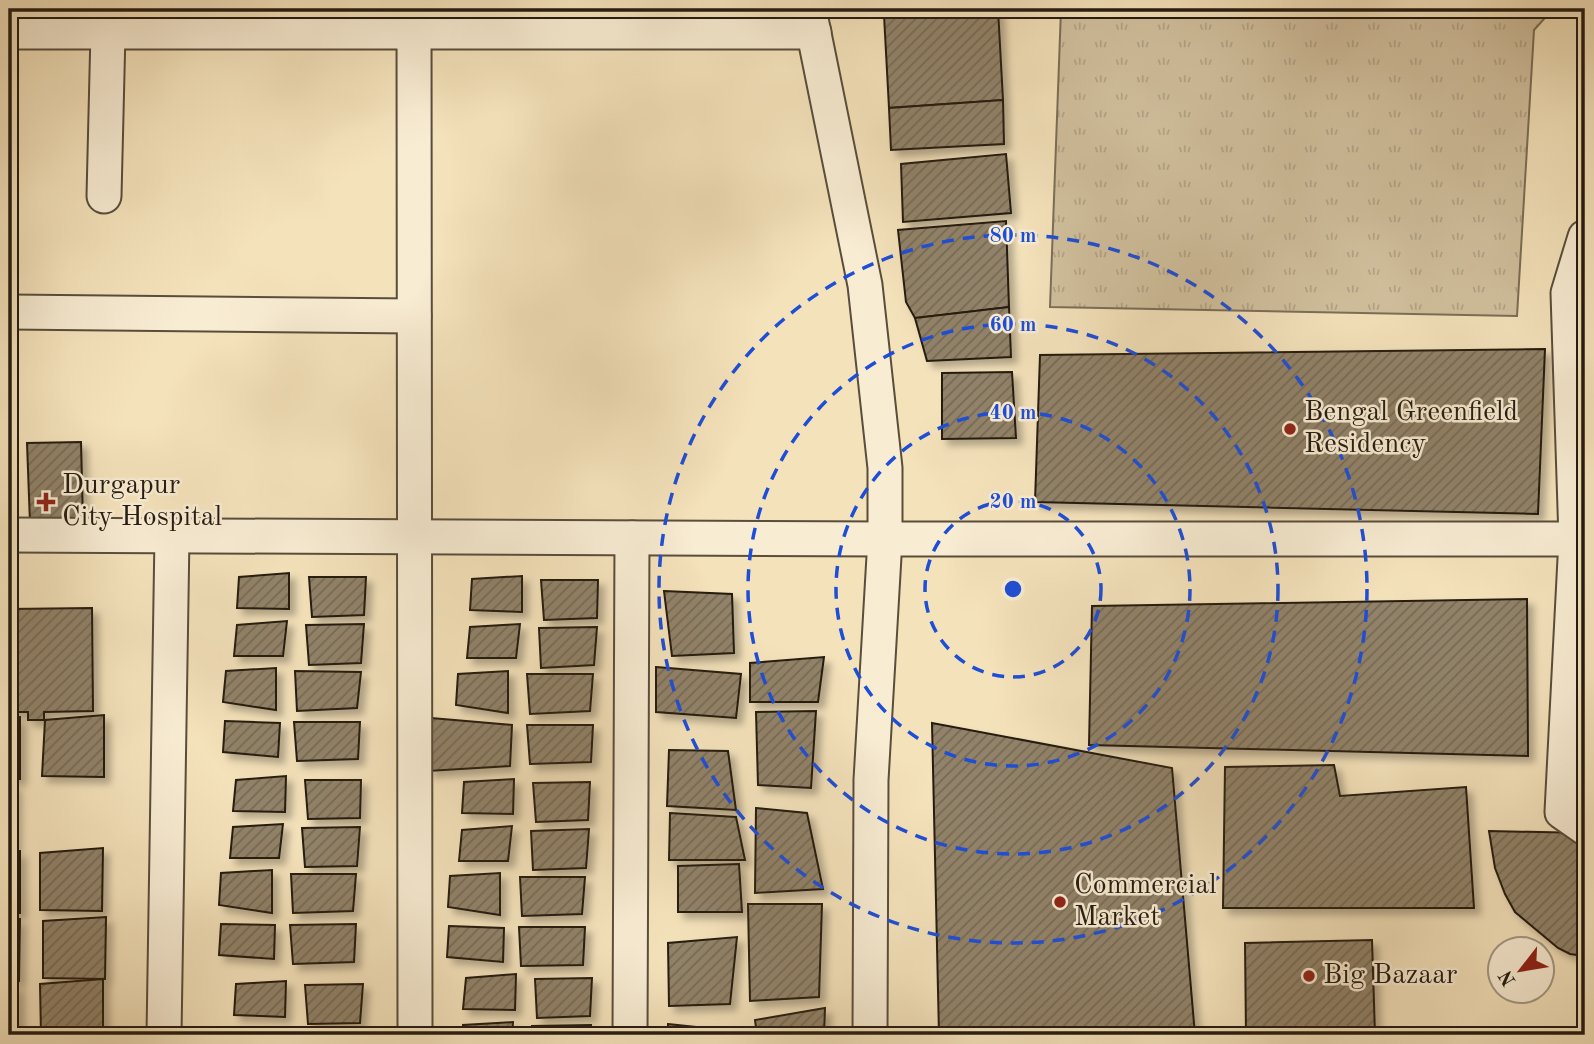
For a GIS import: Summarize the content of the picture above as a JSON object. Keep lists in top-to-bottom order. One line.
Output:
{"places":{"other":["Bengal Greenfield Residency","Commercial Market","Big Bazaar"],"health":["Durgapur City Hospital"]},"north":"bottom left","rings":["80 m","60 m","40 m","20 m"]}
